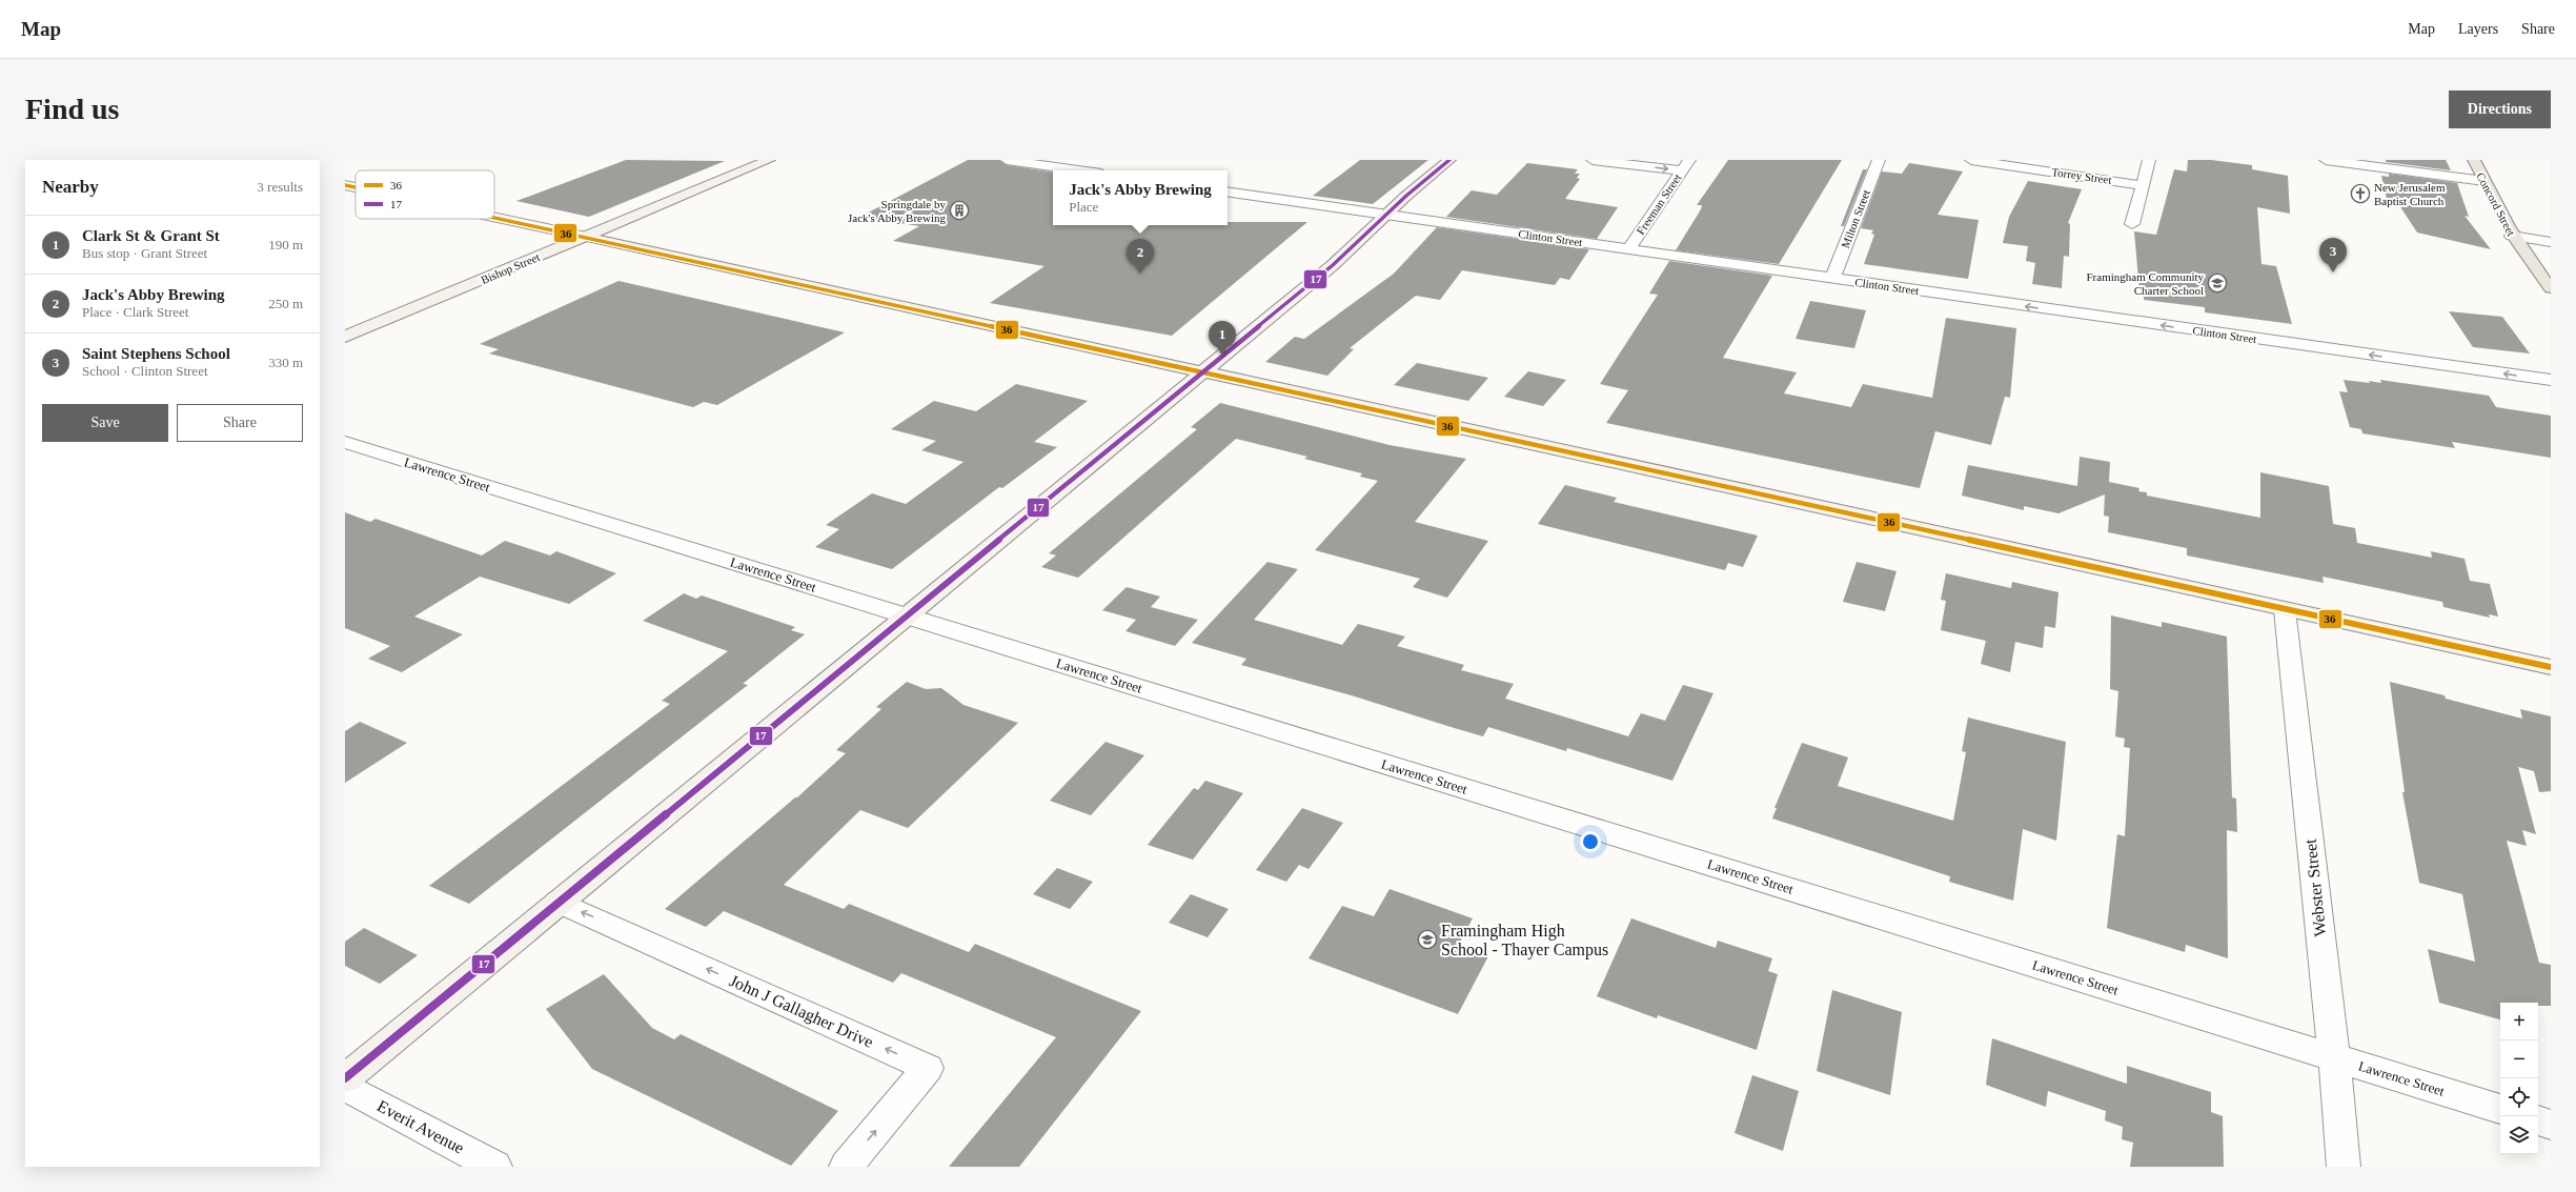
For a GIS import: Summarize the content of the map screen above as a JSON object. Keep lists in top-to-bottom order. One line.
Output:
{"streets":{"main road":["Concord Street"],"street":["Torrey Street","Freeman Street","Milton Street","Clinton Street","Bishop Street","Lawrence Street","Webster Street","John J Gallagher Drive","Everit Avenue"]},"crossings":[["Freeman Street","Clinton Street"],["Milton Street","Clinton Street"],["Lawrence Street","Webster Street"]],"one_way":["Clinton Street"],"places":{"church":["New Jerusalem Baptist Church"],"building":["Springdale by Jack's Abby Brewing"],"school or university":["Framingham Community Charter School","Framingham High School - Thayer Campus"]},"lines":["transit line 17","transit line 36"],"legend":["36","17"],"page":{"header":"Map","nav":["Map","Layers","Share"],"buttons":["Directions",["Save","Share"]],"title":"Find us","heading":["Nearby","3 results"],"popup":["Jack's Abby Brewing","Place"],"list":[{"mark":"1","name":"Clark St & Grant St","note":"Bus stop · Grant Street","value":"190 m"},{"mark":"2","name":"Jack's Abby Brewing","note":"Place · Clark Street","value":"250 m"},{"mark":"3","name":"Saint Stephens School","note":"School · Clinton Street","value":"330 m"}],"pins":["3","2","1"],"map_buttons":["+","−"]}}
